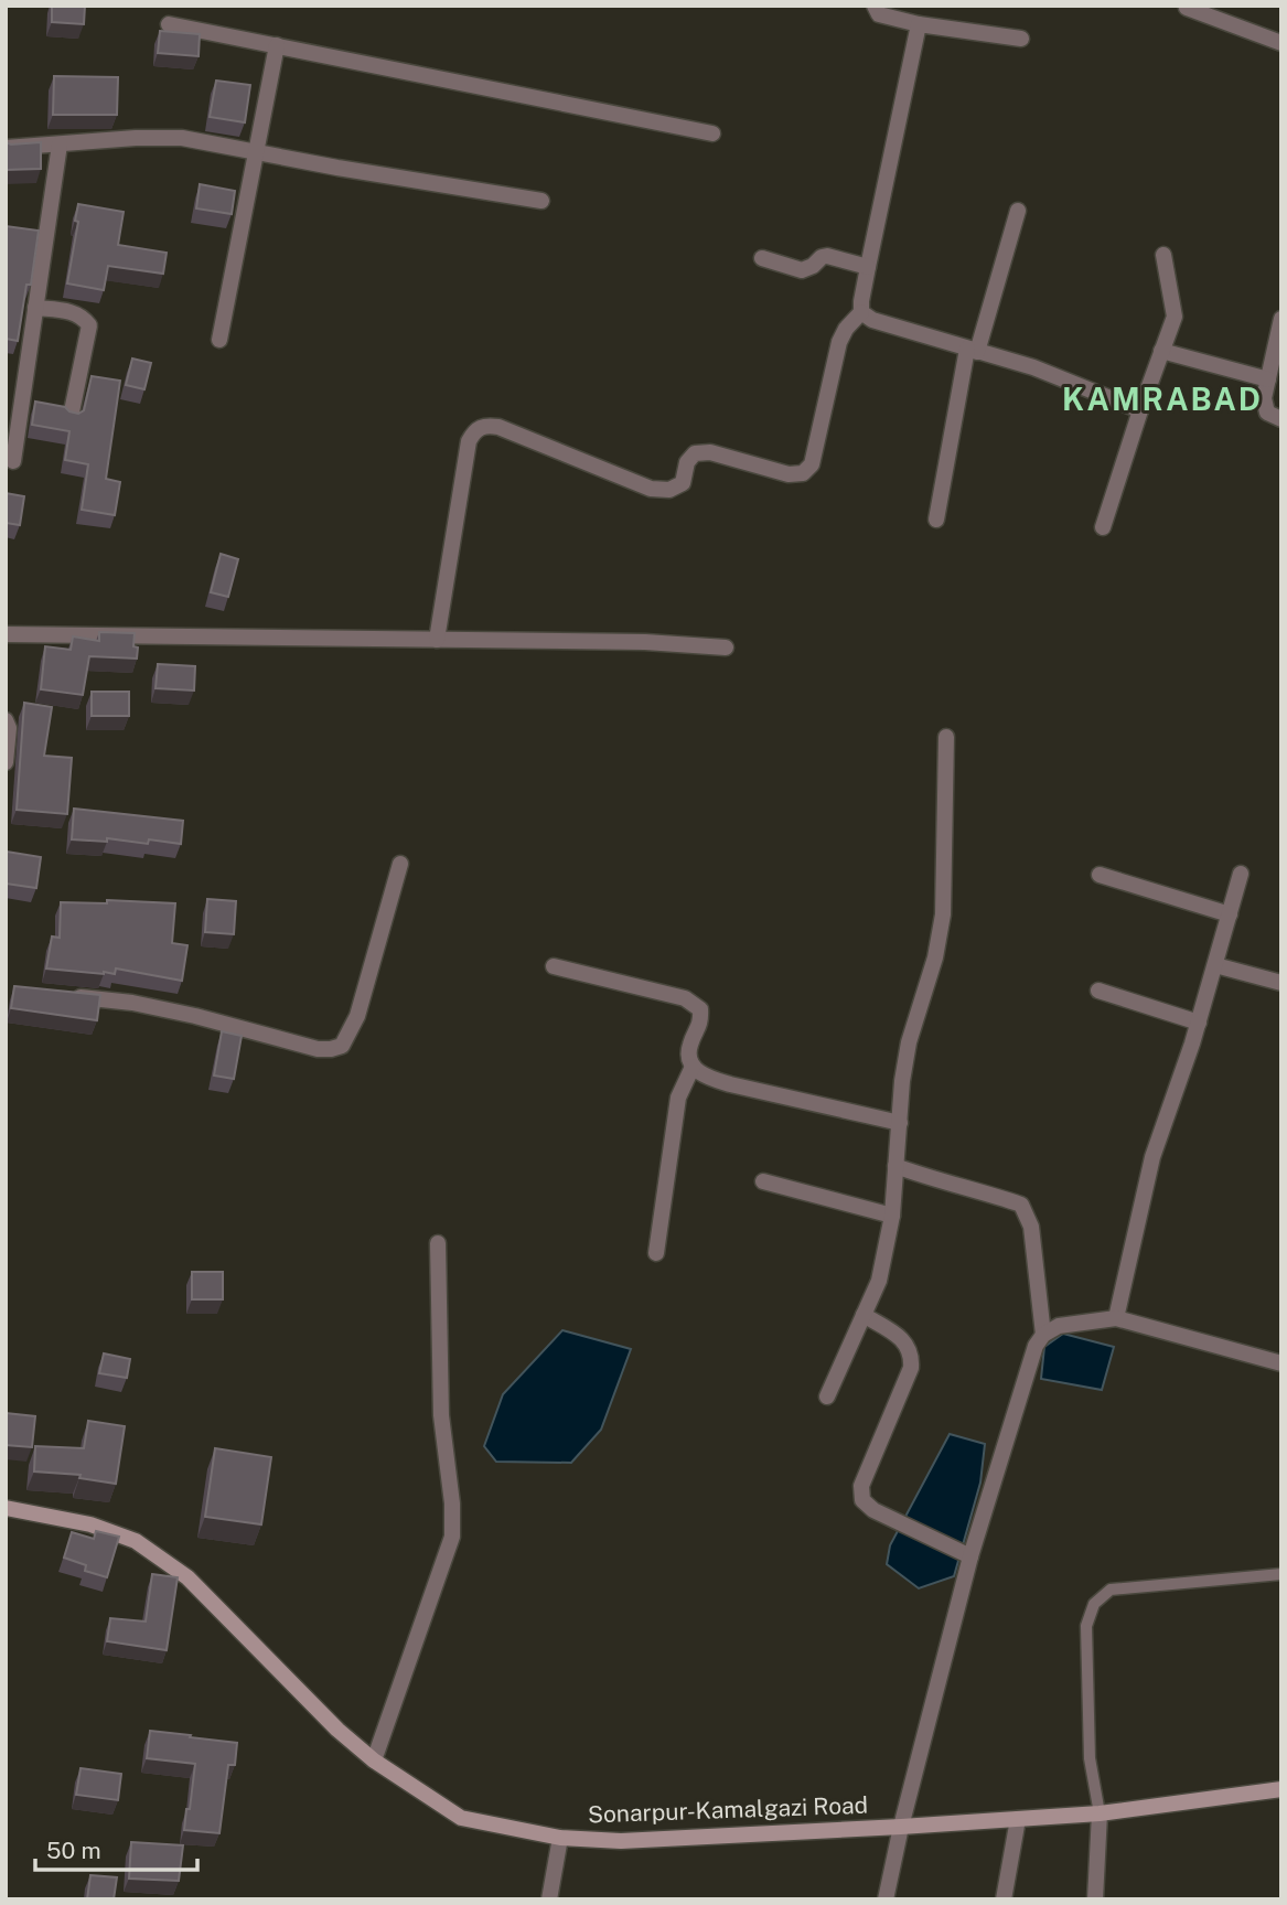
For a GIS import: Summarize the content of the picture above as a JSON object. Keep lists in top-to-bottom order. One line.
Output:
{"streets":{"main road":["Sonarpur-Kamalgazi Road"]},"districts":["KAMRABAD"],"scale_bar":"50 m"}
